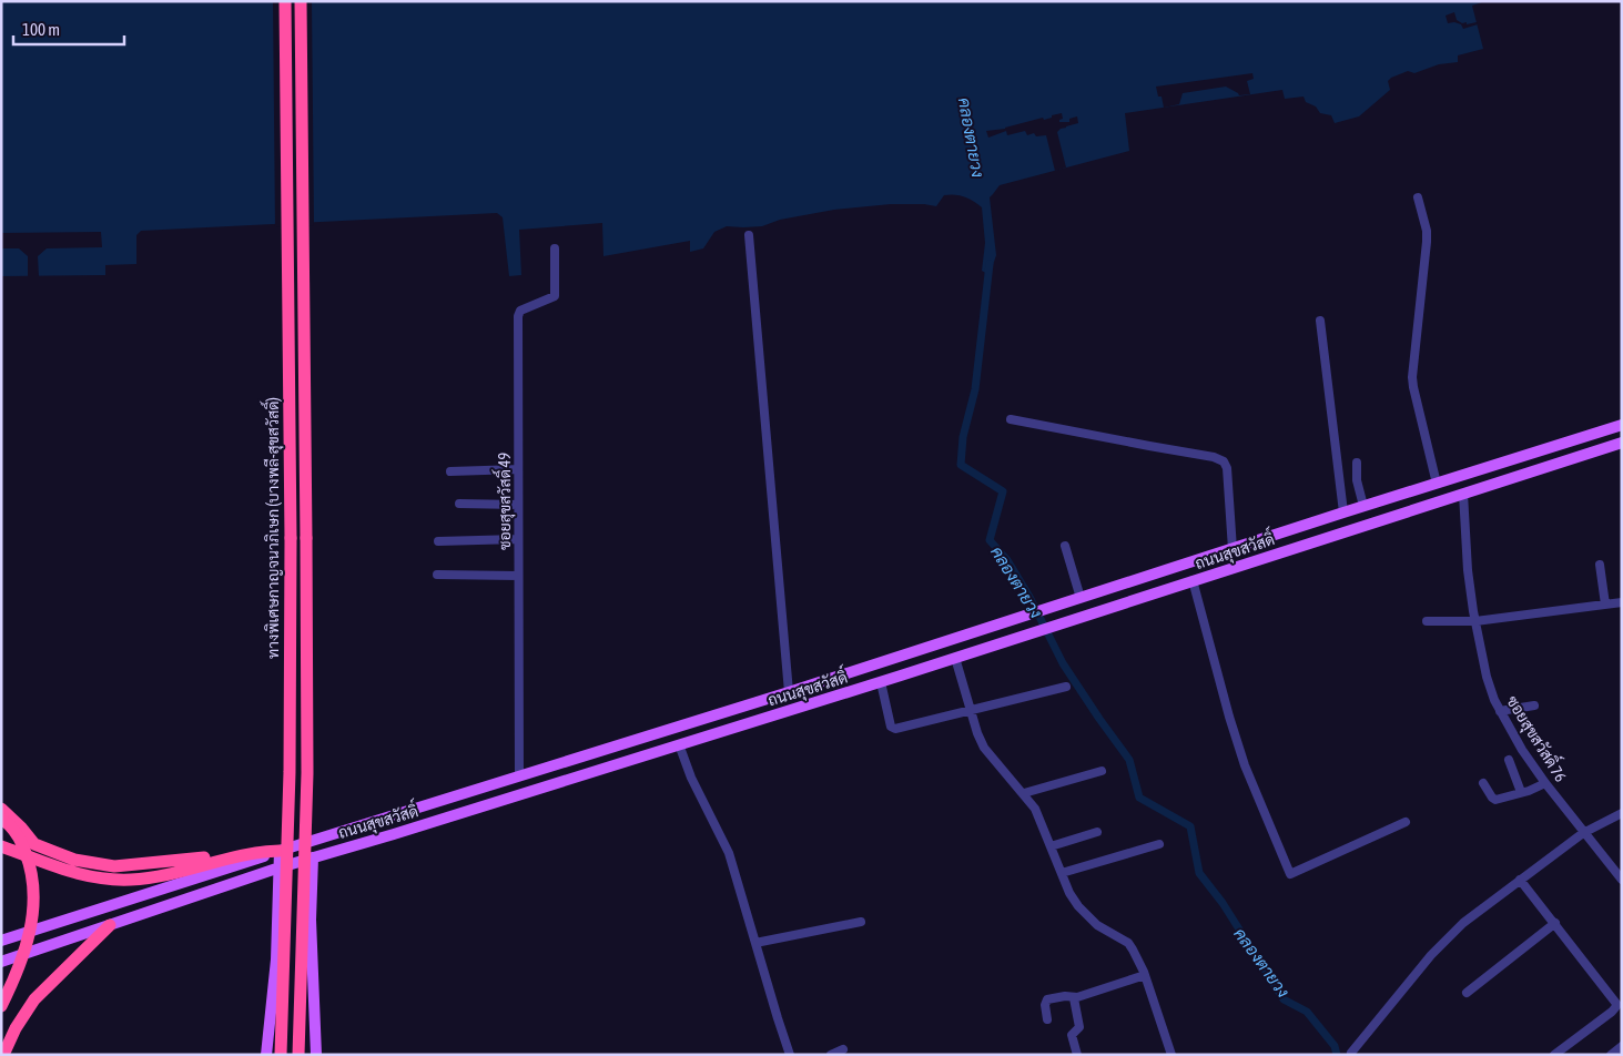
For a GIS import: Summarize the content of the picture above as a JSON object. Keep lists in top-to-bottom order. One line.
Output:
{"streets":{"highway":["ทางพิเศษกาญจนาภิเษก (บางพลี-สุขสวัสดิ์)"],"main road":["ถนนสุขสวัสดิ์"],"street":["ซอยสุขสวัสดิ์ 49","ซอยสุขสวัสดิ์ 76"]},"crossings":[["ซอยสุขสวัสดิ์ 49","ถนนสุขสวัสดิ์"],["ถนนสุขสวัสดิ์","ซอยสุขสวัสดิ์ 76"]],"water":["คลองตายวง"],"scale_bar":"100 m"}
